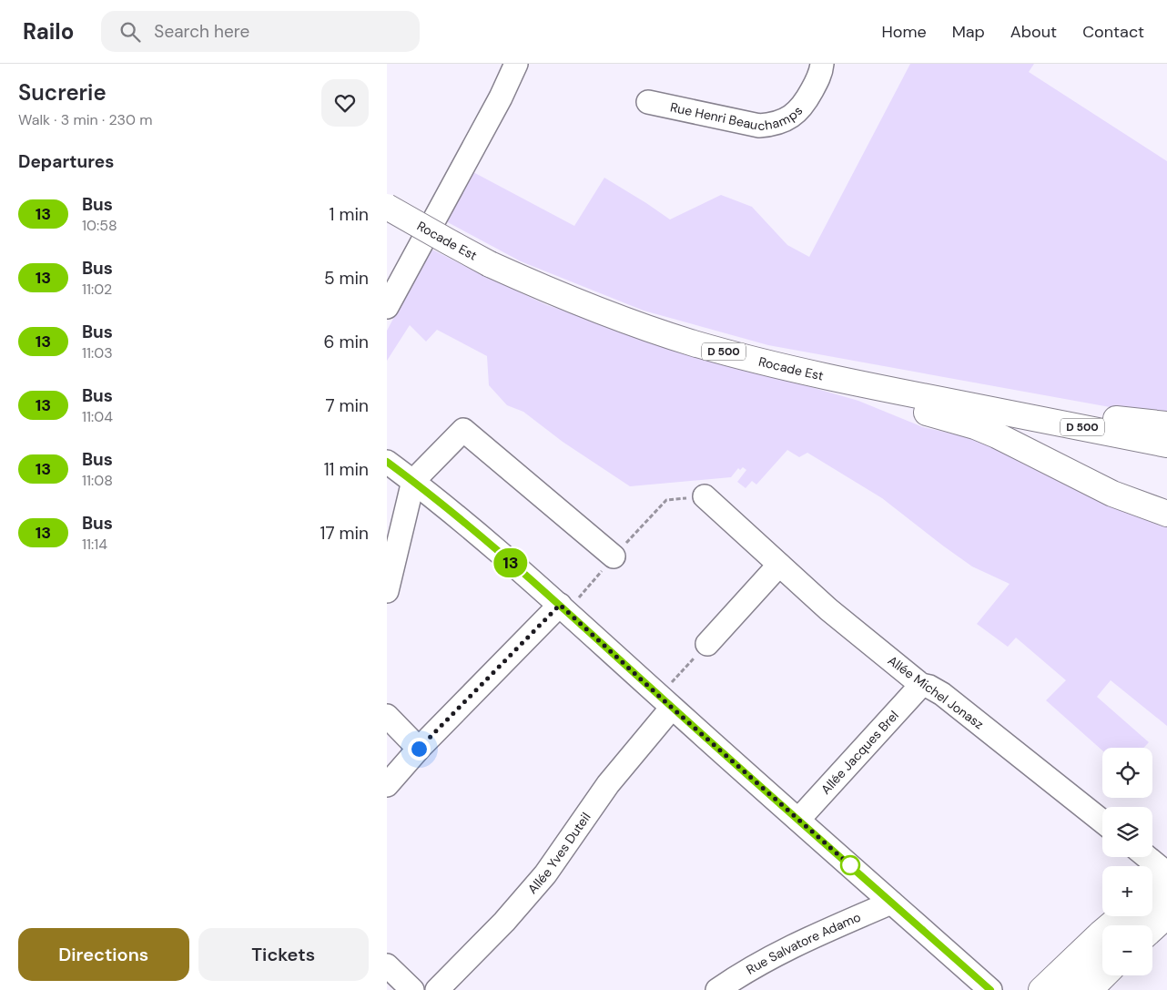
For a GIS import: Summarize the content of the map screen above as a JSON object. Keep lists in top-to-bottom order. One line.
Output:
{"streets":{"main road":["Rocade Est","D 500"],"street":["Rue Henri Beauchamps","Allée Michel Jonasz","Allée Jacques Brel","Allée Yves Duteil","Rue Salvatore Adamo"]},"crossings":[["Allée Michel Jonasz","Allée Jacques Brel"]],"lines":["bus line 13"],"page":{"header":"Railo","search":"Search here","nav":["Home","Map","About","Contact"],"heading":[["Sucrerie","Walk · 3 min · 230 m"],"Departures"],"on_map":"13","list":[{"mark":"13","name":"Bus","note":"10:58","value":"1 min"},{"mark":"13","name":"Bus","note":"11:02","value":"5 min"},{"mark":"13","name":"Bus","note":"11:03","value":"6 min"},{"mark":"13","name":"Bus","note":"11:04","value":"7 min"},{"mark":"13","name":"Bus","note":"11:08","value":"11 min"},{"mark":"13","name":"Bus","note":"11:14","value":"17 min"}],"map_buttons":["+","−"],"buttons":["Directions","Tickets"]}}
